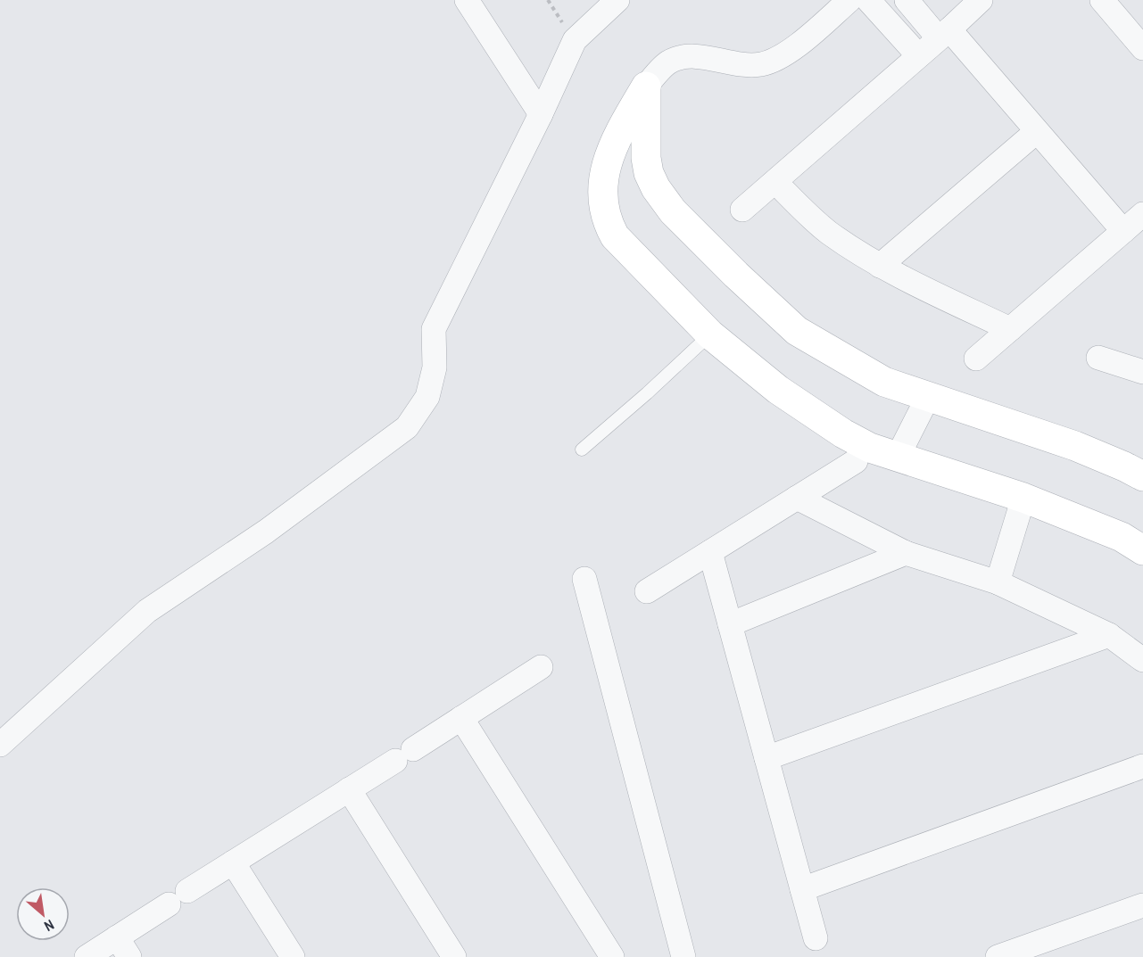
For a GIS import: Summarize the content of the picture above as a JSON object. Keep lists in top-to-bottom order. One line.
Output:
{"north":"bottom right"}
